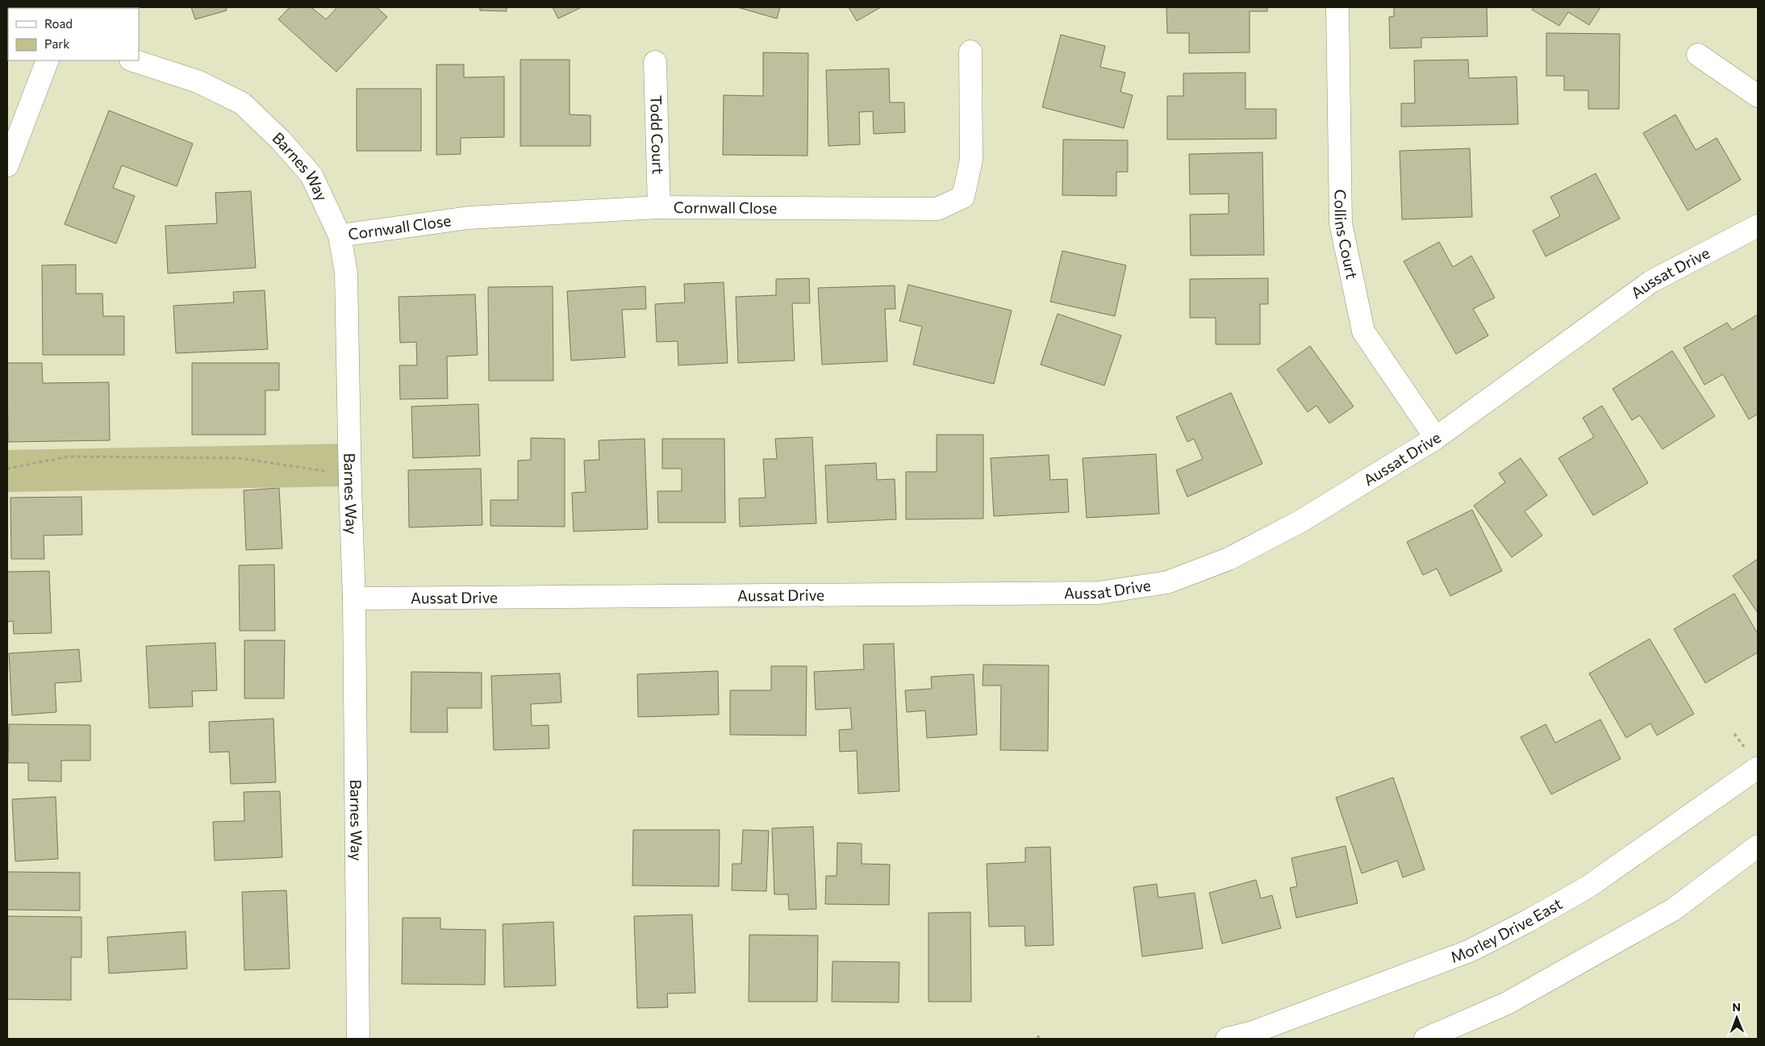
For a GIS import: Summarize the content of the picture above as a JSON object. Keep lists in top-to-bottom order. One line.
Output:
{"streets":{"street":["Todd Court","Barnes Way","Cornwall Close","Collins Court","Aussat Drive","Morley Drive East"]},"crossings":[["Todd Court","Cornwall Close"],["Barnes Way","Cornwall Close"],["Barnes Way","Aussat Drive"],["Collins Court","Aussat Drive"]],"legend":["Road","Park"],"north":"top"}
